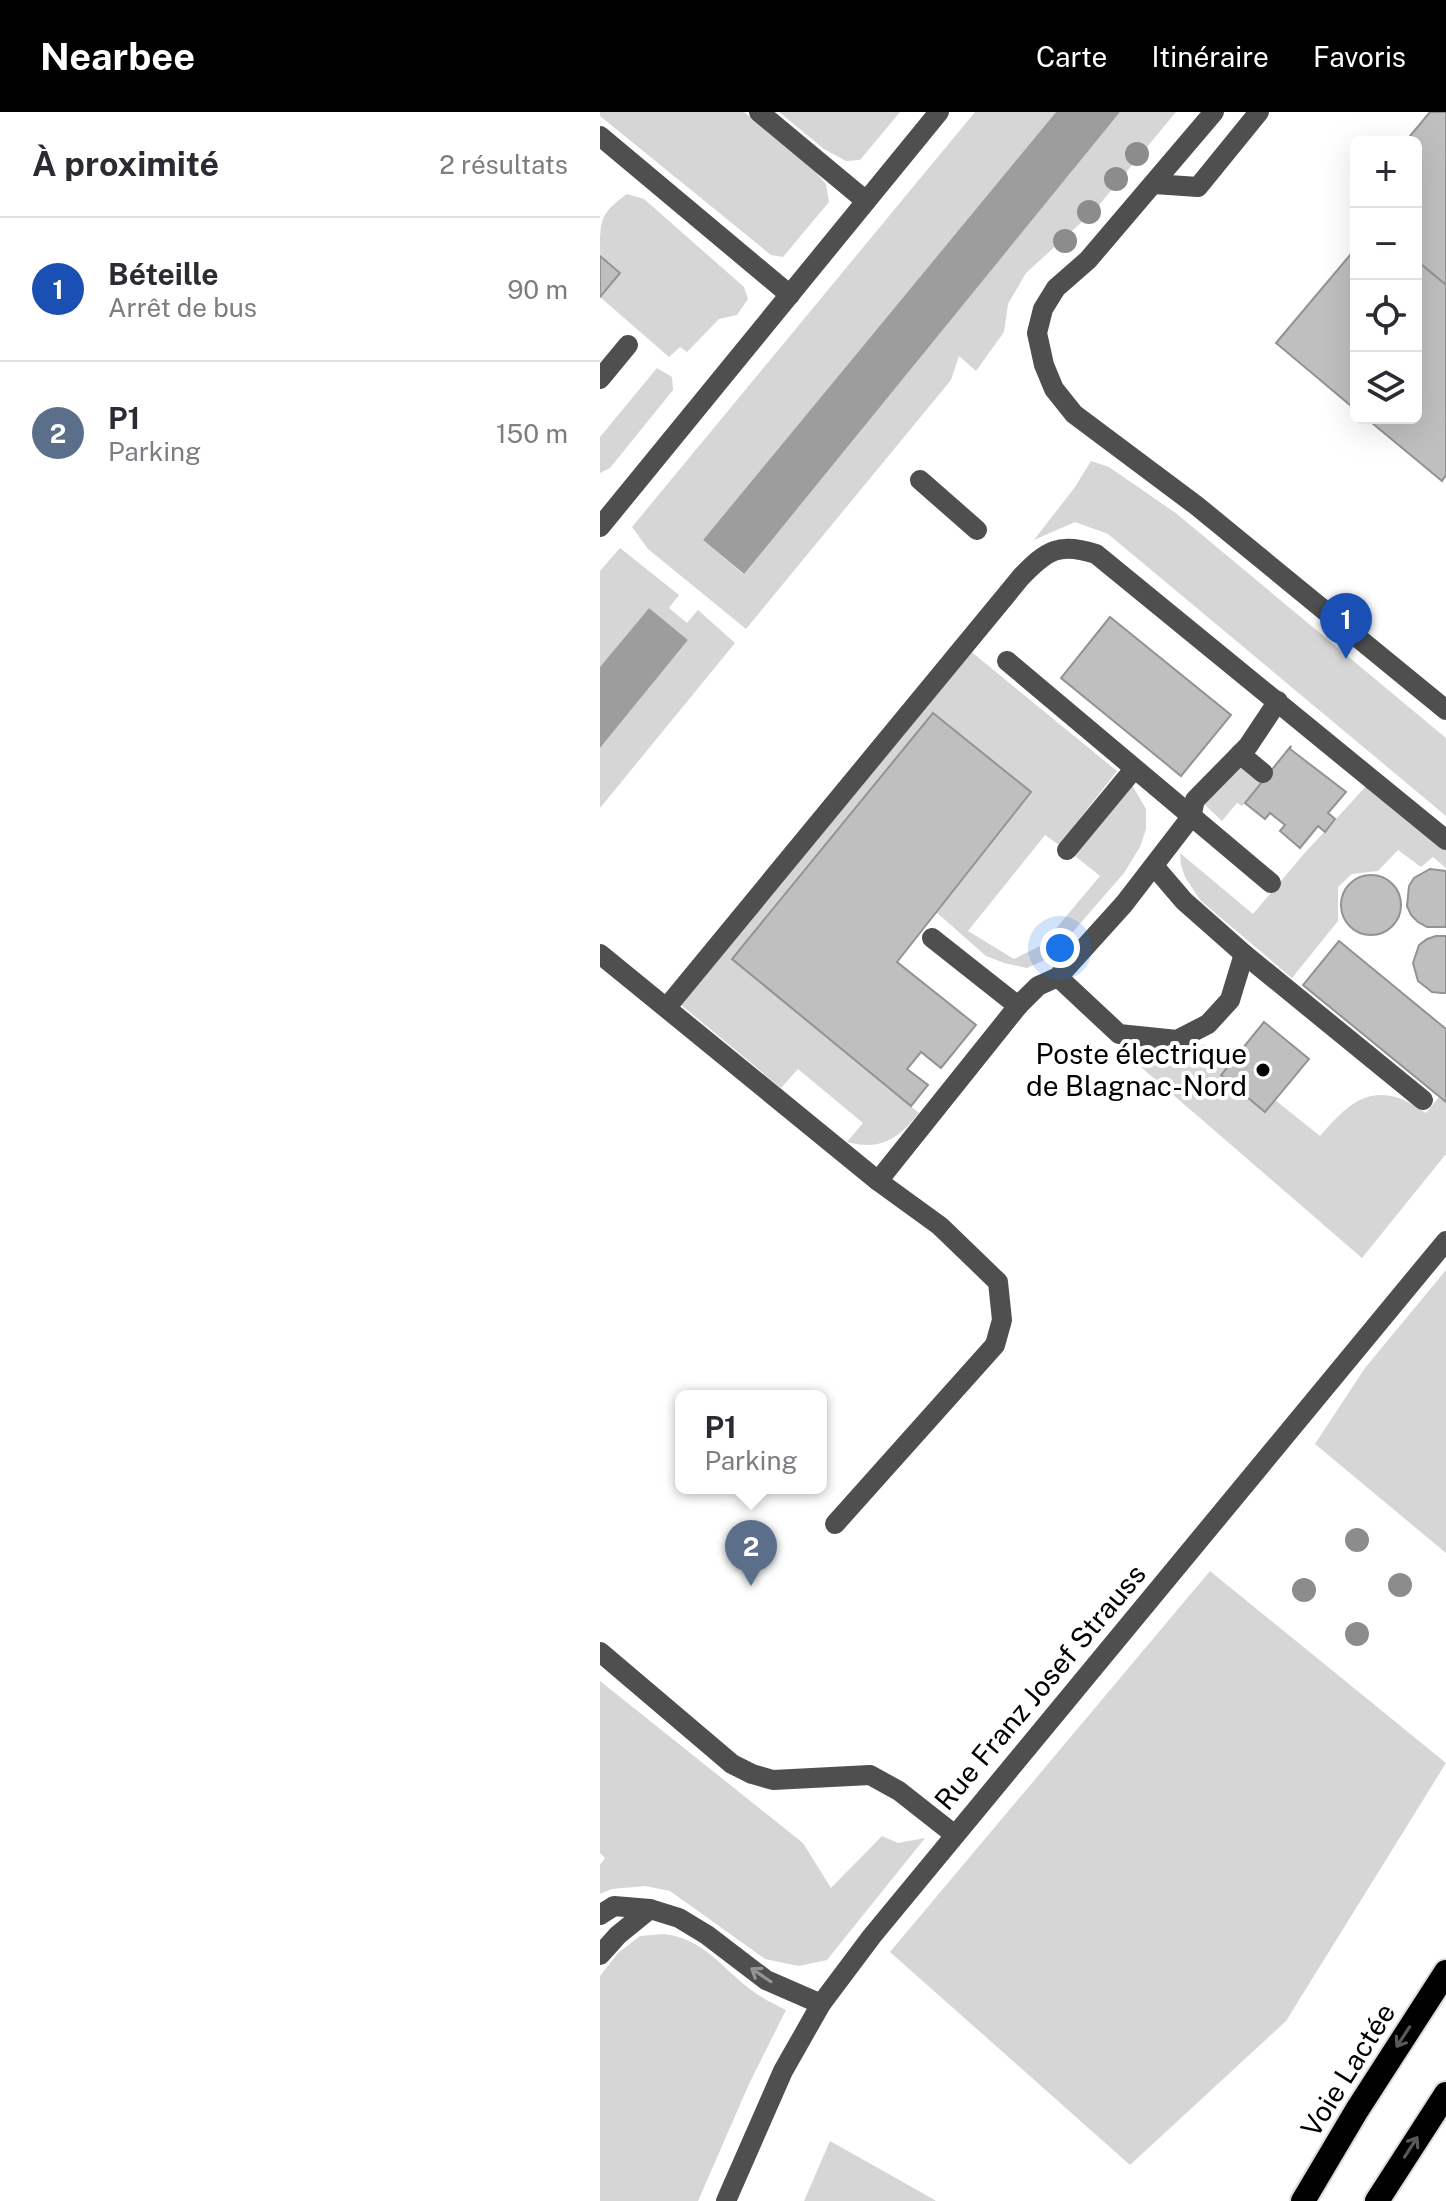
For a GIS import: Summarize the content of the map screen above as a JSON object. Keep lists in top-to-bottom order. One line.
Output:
{"streets":{"highway":["Voie Lactée"],"street":["Rue Franz Josef Strauss"]},"places":["Poste électrique de Blagnac-Nord"],"page":{"header":"Nearbee","nav":["Carte","Itinéraire","Favoris"],"heading":["À proximité","2 résultats"],"map_buttons":["+","−"],"list":[{"mark":"1","name":"Béteille","note":"Arrêt de bus","value":"90 m"},{"mark":"2","name":"P1","note":"Parking","value":"150 m"}],"pins":["1","2"],"popup":["P1","Parking"]}}
